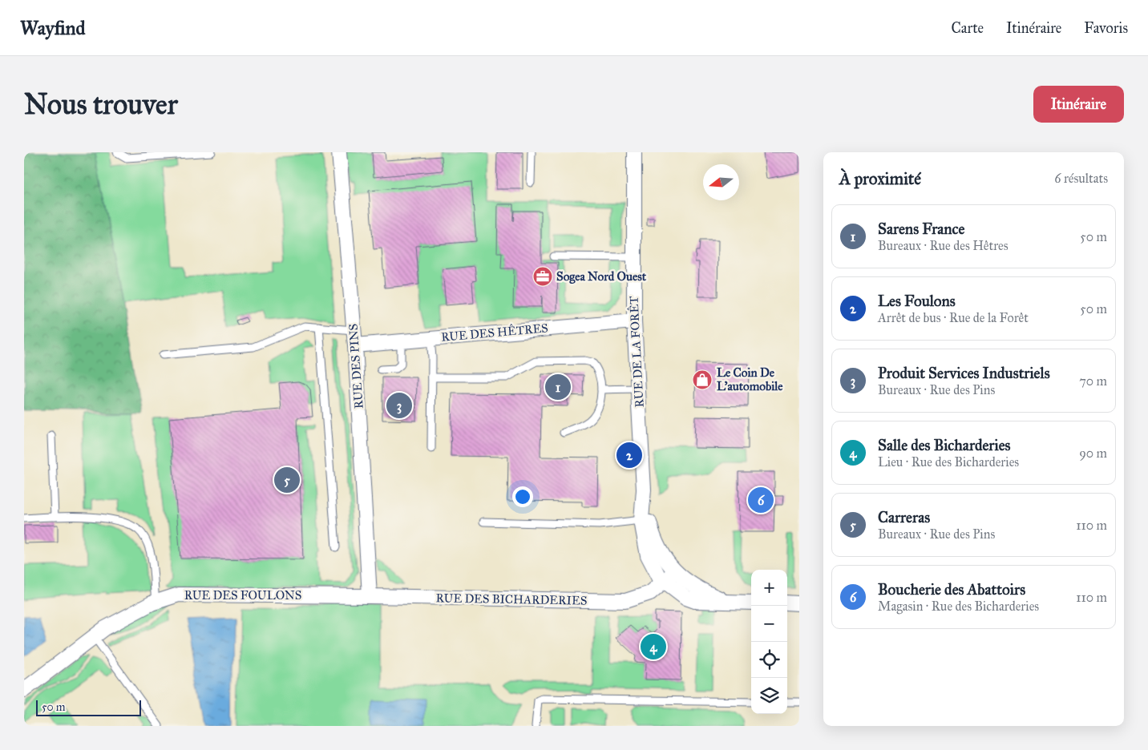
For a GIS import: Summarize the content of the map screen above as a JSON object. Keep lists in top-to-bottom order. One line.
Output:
{"streets":{"street":["RUE DES HÊTRES","RUE DE LA FORÊT","RUE DES PINS","RUE DES FOULONS","RUE DES BICHARDERIES"]},"crossings":[["RUE DES HÊTRES","RUE DE LA FORÊT"],["RUE DES HÊTRES","RUE DES PINS"],["RUE DE LA FORÊT","RUE DES BICHARDERIES"],["RUE DES PINS","RUE DES FOULONS"],["RUE DES PINS","RUE DES BICHARDERIES"],["RUE DES FOULONS","RUE DES BICHARDERIES"]],"places":{"office":["Sogea Nord Ouest"],"shop":["Le Coin De L'automobile"]},"scale_bar":"50 m","north":"left","page":{"header":"Wayfind","nav":["Carte","Itinéraire","Favoris"],"buttons":"Itinéraire","title":"Nous trouver","heading":["À proximité","6 résultats"],"list":[{"mark":"1","name":"Sarens France","note":"Bureaux · Rue des Hêtres","value":"50 m"},{"mark":"2","name":"Les Foulons","note":"Arrêt de bus · Rue de la Forêt","value":"50 m"},{"mark":"3","name":"Produit Services Industriels","note":"Bureaux · Rue des Pins","value":"70 m"},{"mark":"4","name":"Salle des Bicharderies","note":"Lieu · Rue des Bicharderies","value":"90 m"},{"mark":"5","name":"Carreras","note":"Bureaux · Rue des Pins","value":"110 m"},{"mark":"6","name":"Boucherie des Abattoirs","note":"Magasin · Rue des Bicharderies","value":"110 m"}],"pins":["1","3","2","5","6","4"],"map_buttons":["+","−"],"scale":"50 m"}}
